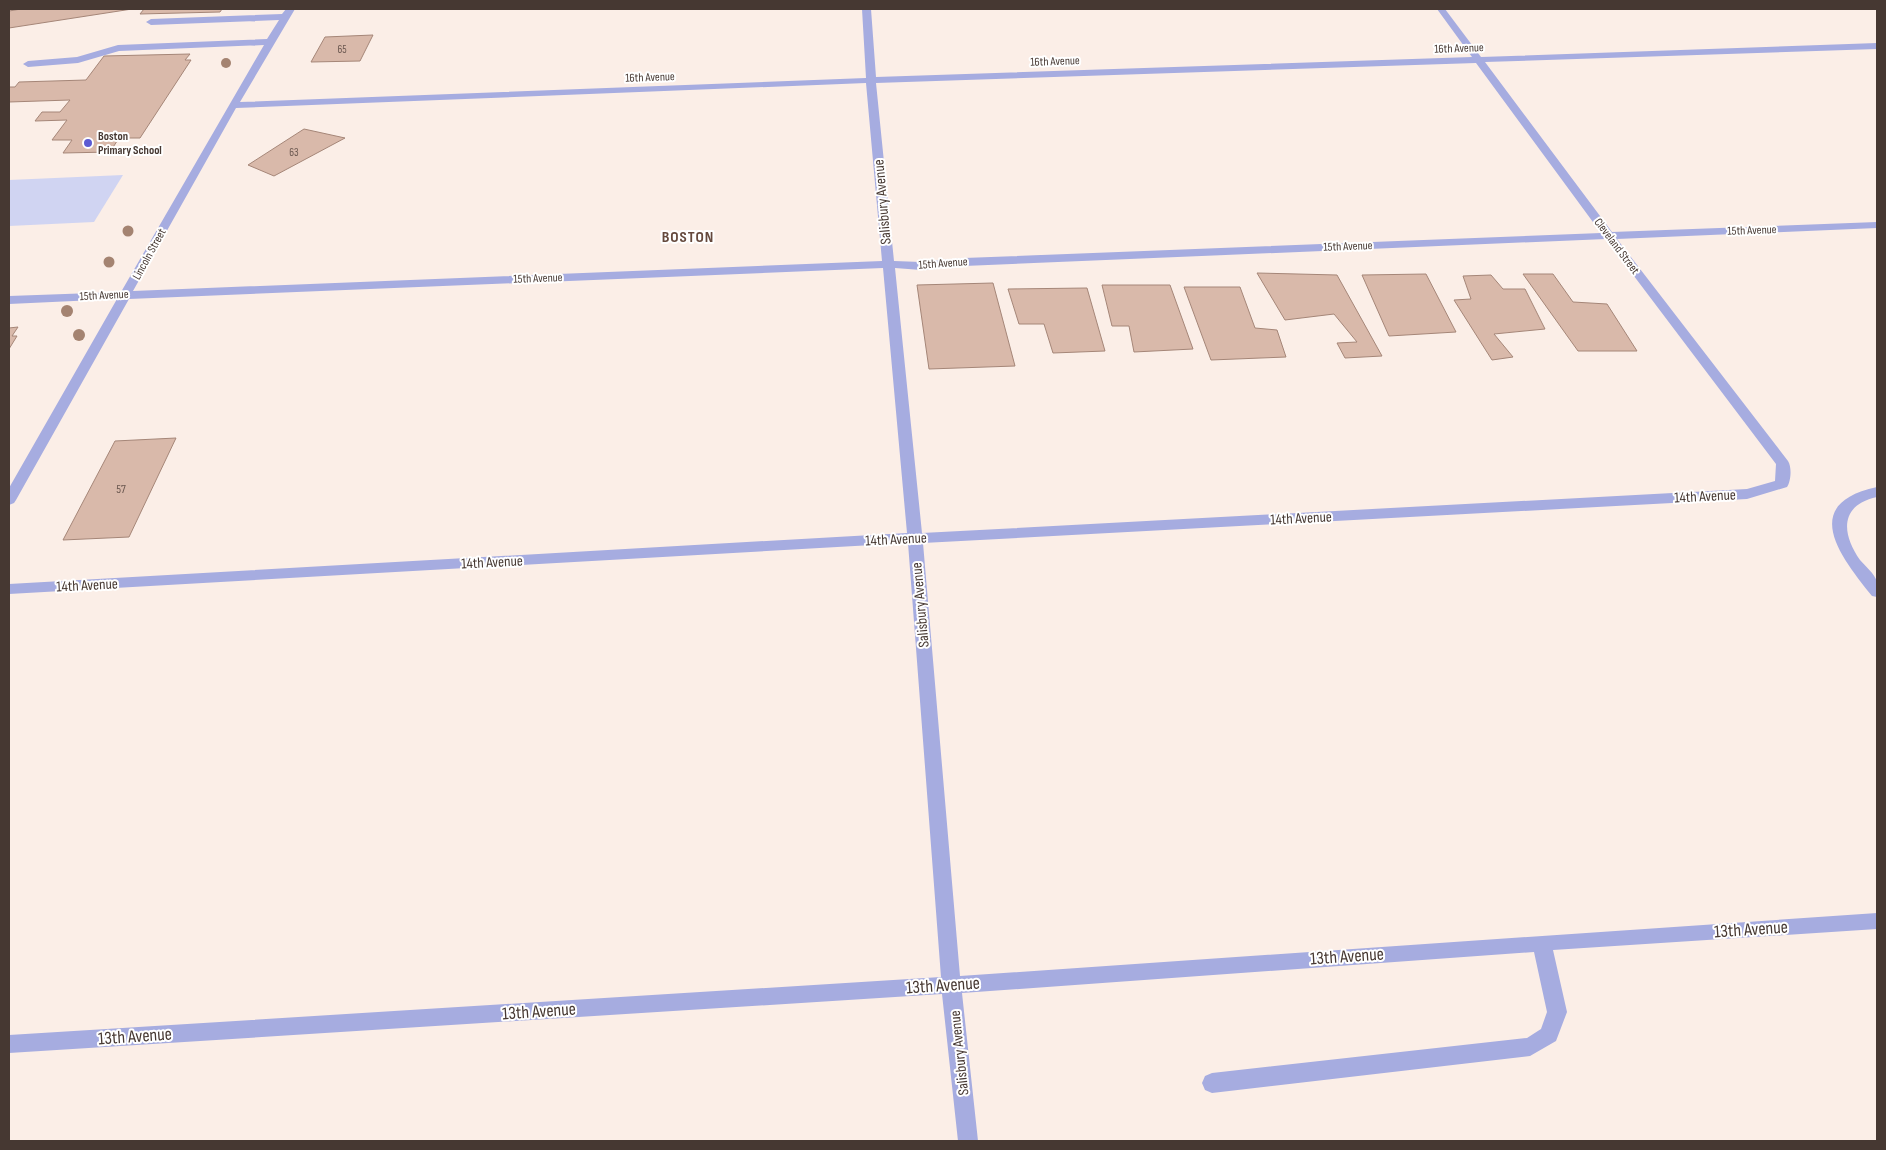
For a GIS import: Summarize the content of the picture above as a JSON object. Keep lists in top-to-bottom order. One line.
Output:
{"streets":{"street":["16th Avenue","Salisbury Avenue","15th Avenue","Cleveland Street","Lincoln Street","14th Avenue","13th Avenue"]},"crossings":[["16th Avenue","Salisbury Avenue"],["16th Avenue","Cleveland Street"],["16th Avenue","Lincoln Street"],["Salisbury Avenue","15th Avenue"],["Salisbury Avenue","14th Avenue"],["Salisbury Avenue","13th Avenue"],["15th Avenue","Cleveland Street"],["15th Avenue","Lincoln Street"],["Cleveland Street","14th Avenue"]],"districts":["BOSTON"],"places":["Boston Primary School"],"house_numbers":["65","63","57"]}
